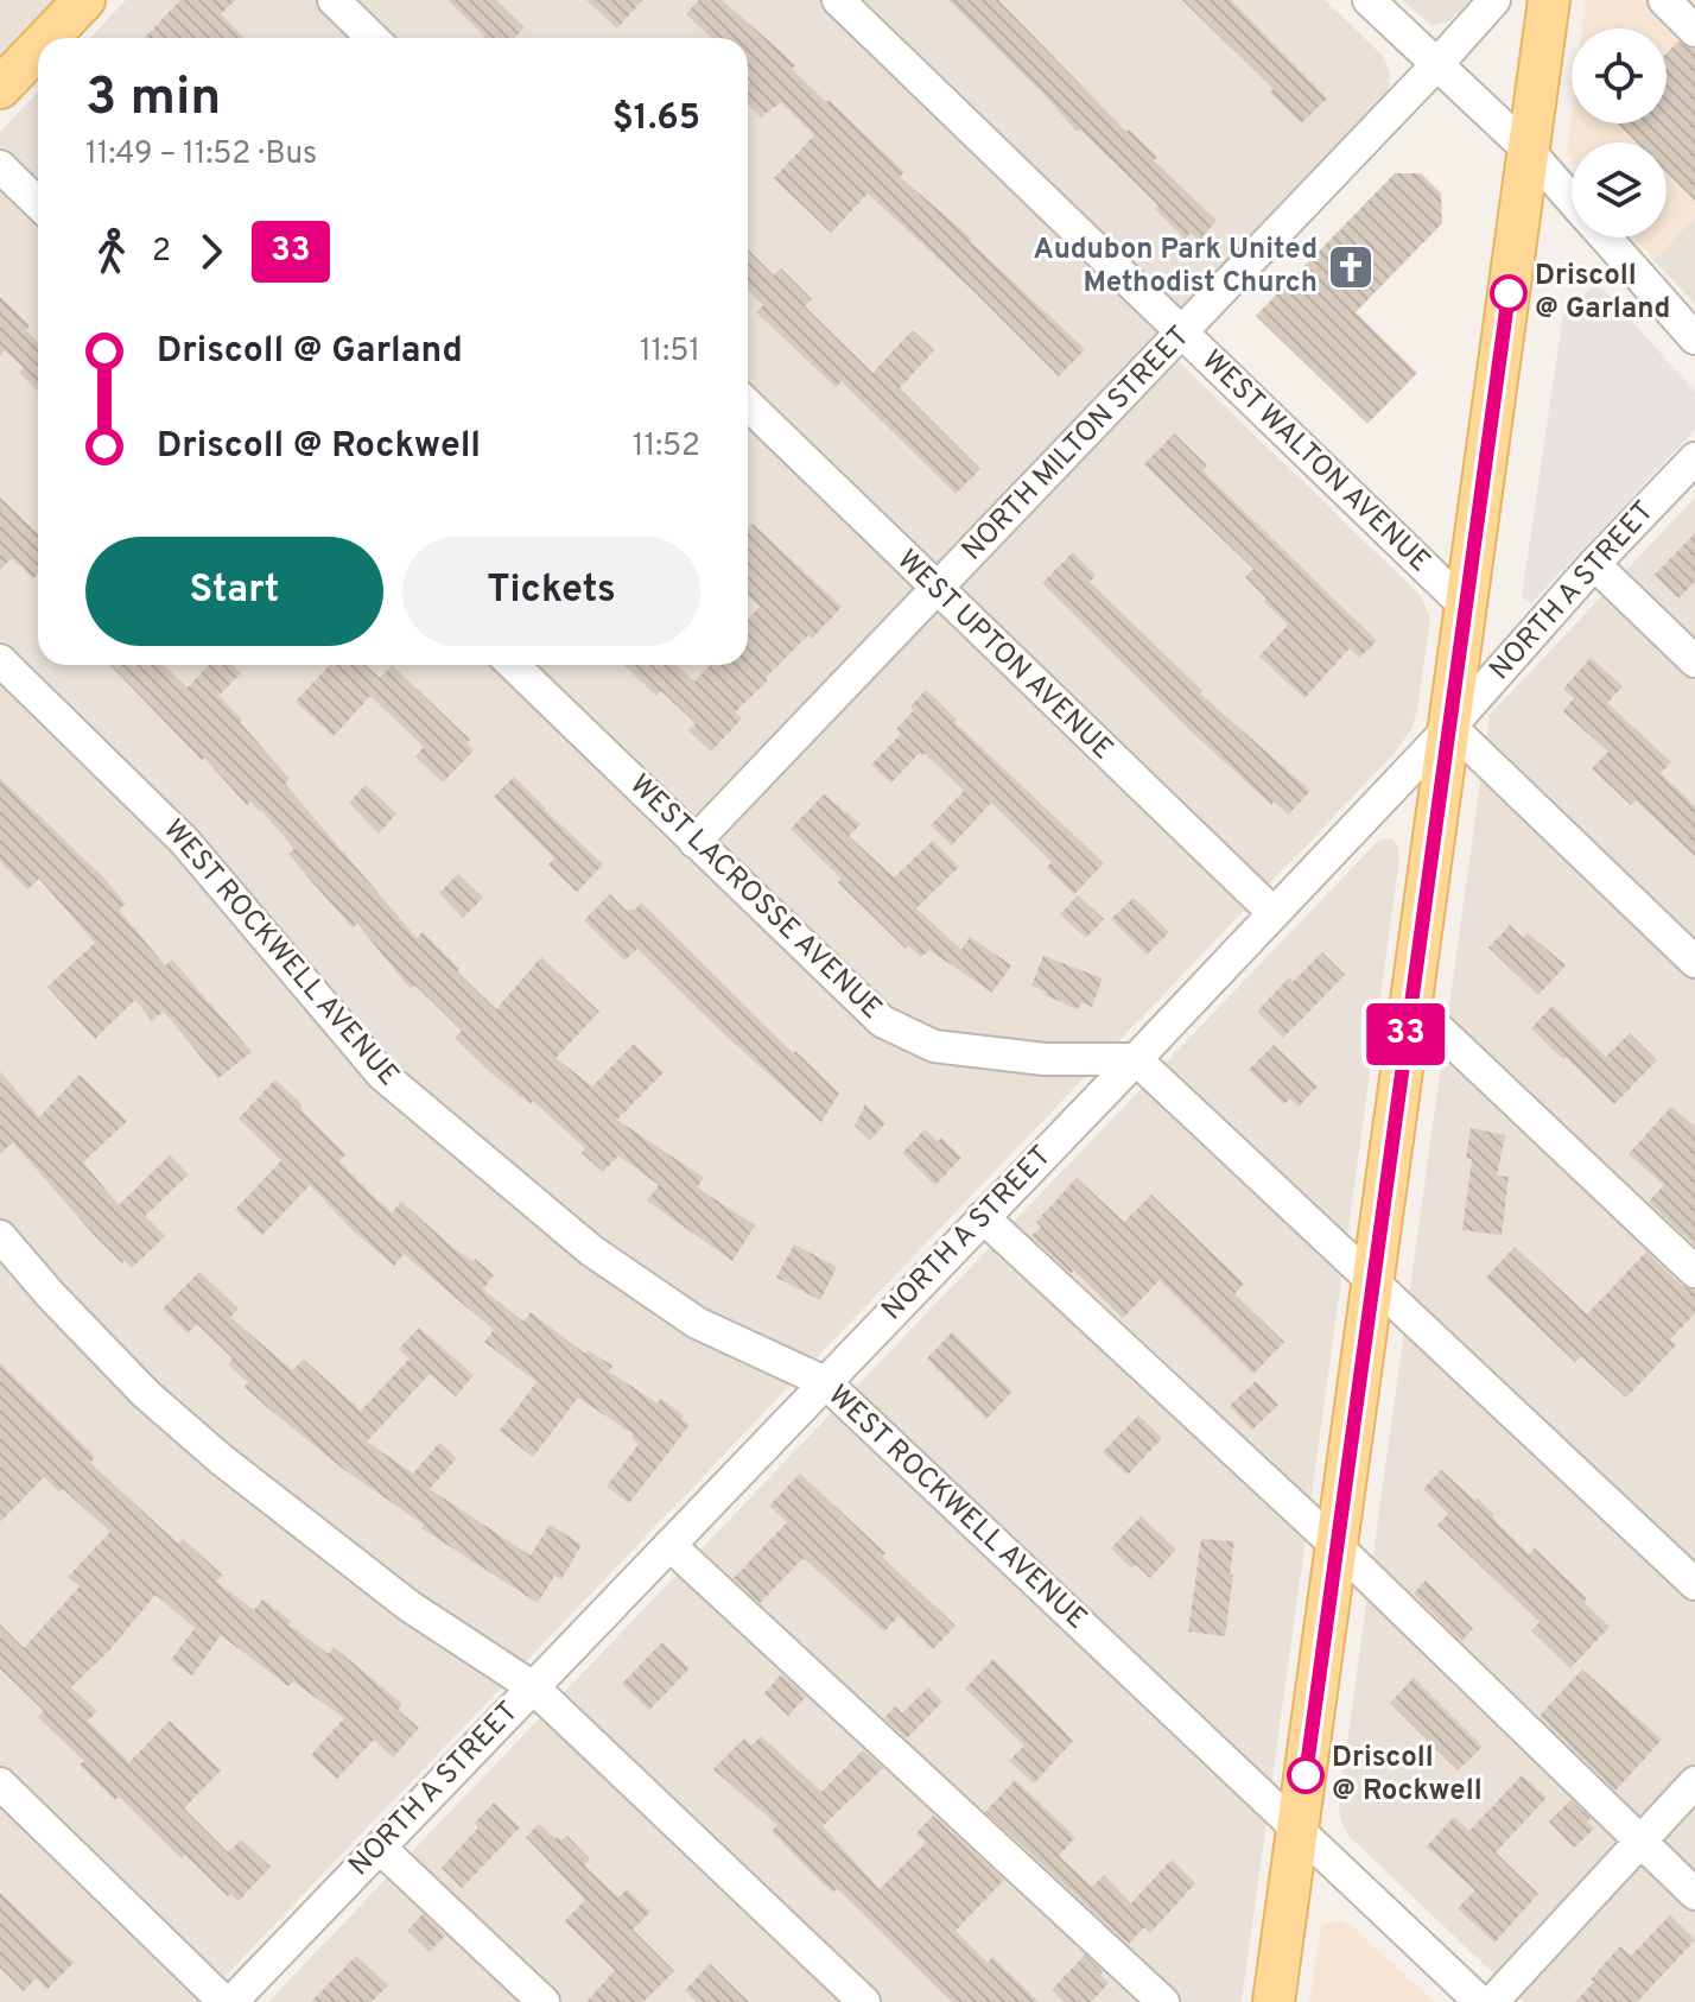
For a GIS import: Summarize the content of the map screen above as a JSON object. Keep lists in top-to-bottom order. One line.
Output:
{"streets":{"street":["NORTH MILTON STREET","WEST WALTON AVENUE","NORTH A STREET","WEST UPTON AVENUE","WEST LACROSSE AVENUE","WEST ROCKWELL AVENUE"]},"crossings":[["NORTH MILTON STREET","WEST WALTON AVENUE"],["NORTH MILTON STREET","WEST UPTON AVENUE"],["NORTH MILTON STREET","WEST LACROSSE AVENUE"],["NORTH A STREET","WEST UPTON AVENUE"],["NORTH A STREET","WEST LACROSSE AVENUE"],["NORTH A STREET","WEST ROCKWELL AVENUE"]],"places":{"church":["Audubon Park United Methodist Church"],"other":["Driscoll @ Garland","Driscoll @ Rockwell"]},"lines":["bus line 33"],"page":{"on_map":"33","heading":["3 min","11:49 – 11:52 · Bus","$1.65"],"legs":["2","33"],"list":[{"name":"Driscoll @ Garland","value":"11:51"},{"name":"Driscoll @ Rockwell","value":"11:52"}],"buttons":["Start","Tickets"]}}
